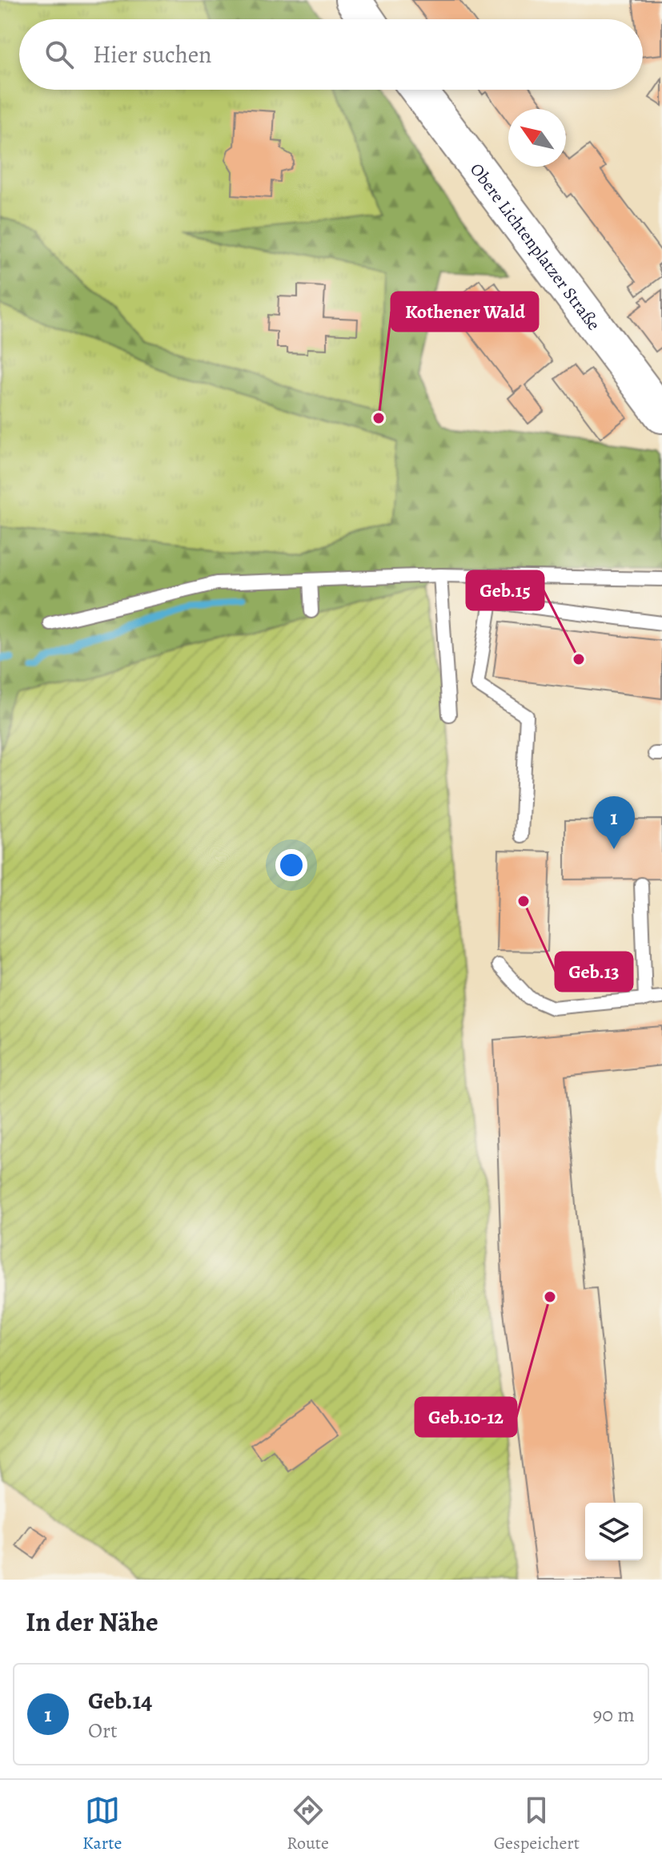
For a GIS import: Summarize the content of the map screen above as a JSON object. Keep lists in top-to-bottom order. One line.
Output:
{"streets":{"main road":["Obere Lichtenplatzer Straße"]},"places":["Kothener Wald","Geb.15","Geb.13","Geb.10-12"],"north":"top left","page":{"search":"Hier suchen","pins":"1","heading":"In der Nähe","list":[{"mark":"1","name":"Geb.14","note":"Ort","value":"90 m"}],"nav":["Karte","Route","Gespeichert"]}}
